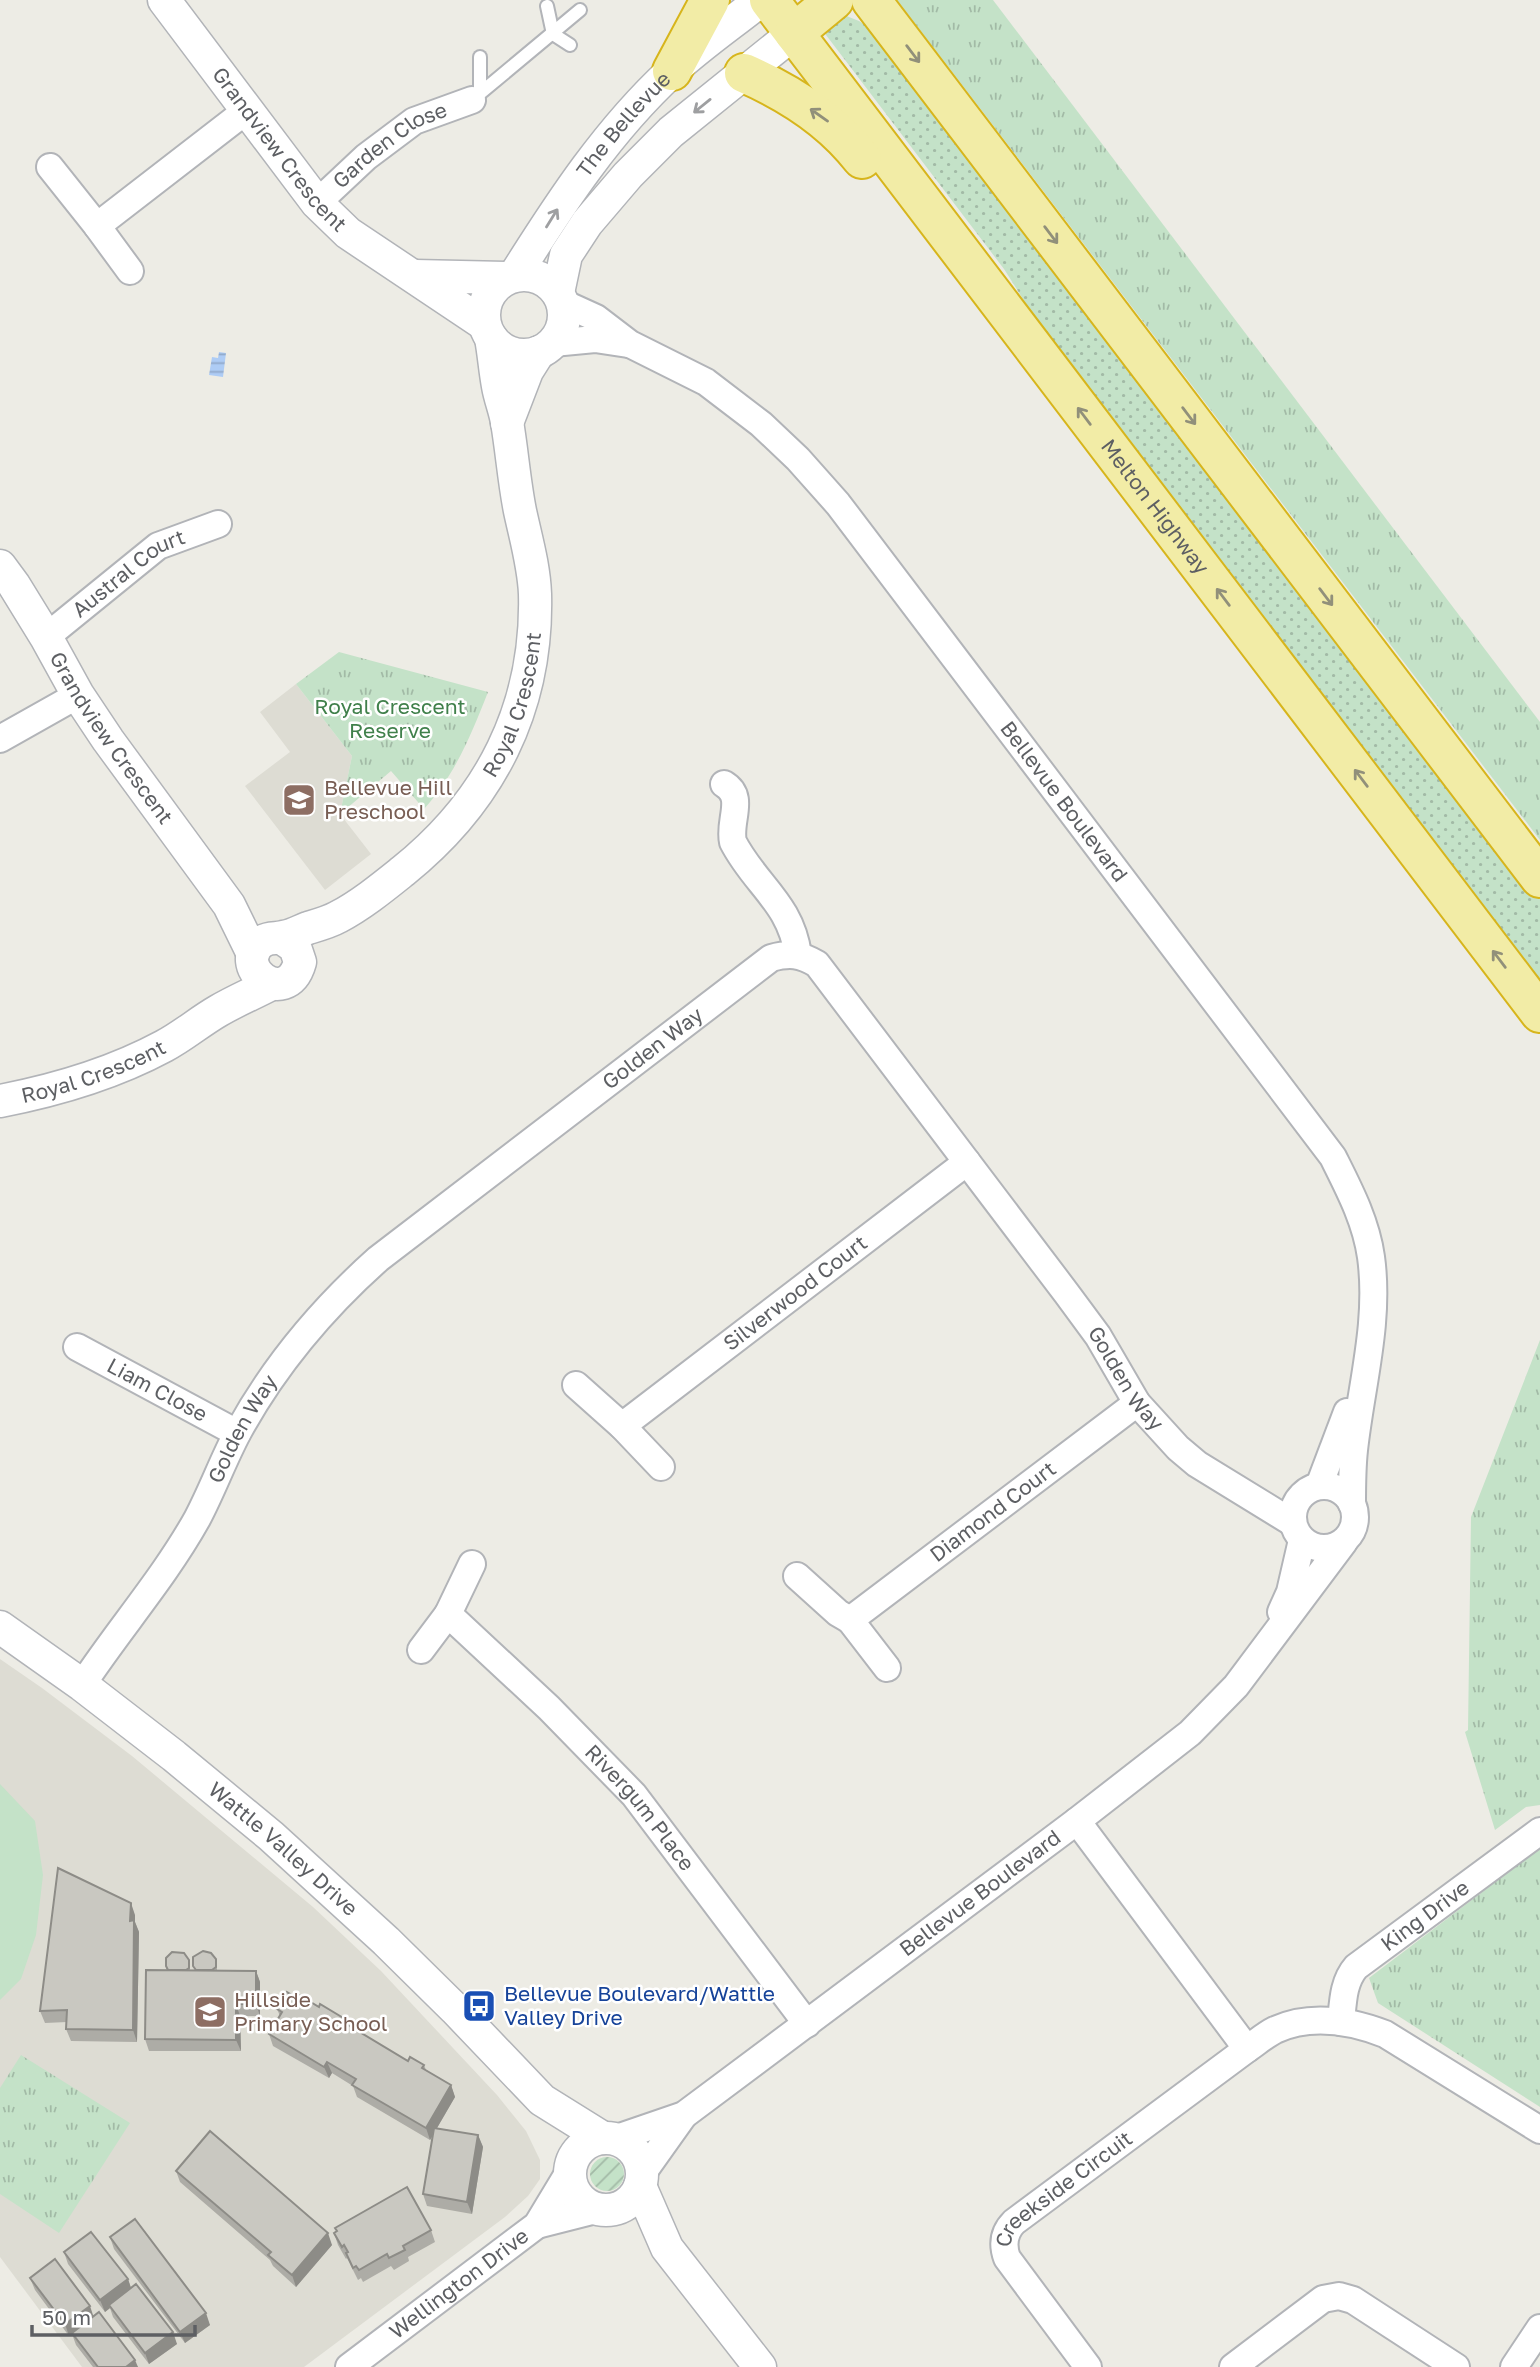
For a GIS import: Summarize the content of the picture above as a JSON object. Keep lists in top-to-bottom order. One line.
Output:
{"streets":{"highway":["Melton Highway"],"street":["The Bellevue","Grandview Crescent","Garden Close","Austral Court","Royal Crescent","Bellevue Boulevard","Golden Way","Silverwood Court","Liam Close","Diamond Court","Rivergum Place","Wattle Valley Drive","King Drive","Creekside Circuit","Wellington Drive"]},"crossings":[["The Bellevue","Grandview Crescent"],["The Bellevue","Melton Highway"],["The Bellevue","Royal Crescent"],["The Bellevue","Bellevue Boulevard"],["Grandview Crescent","Garden Close"],["Grandview Crescent","Austral Court"],["Grandview Crescent","Royal Crescent"],["Grandview Crescent","Bellevue Boulevard"],["Royal Crescent","Bellevue Boulevard"],["Bellevue Boulevard","Golden Way"],["Bellevue Boulevard","Rivergum Place"],["Bellevue Boulevard","Wattle Valley Drive"],["Bellevue Boulevard","Wellington Drive"],["Golden Way","Silverwood Court"],["Golden Way","Liam Close"],["Golden Way","Diamond Court"],["Golden Way","Wattle Valley Drive"],["Wattle Valley Drive","Wellington Drive"],["King Drive","Creekside Circuit"]],"parks":["Royal Crescent Reserve"],"places":{"school or university":["Bellevue Hill Preschool","Hillside Primary School"],"bus stop":["Bellevue Boulevard/Wattle Valley Drive"]},"scale_bar":"50 m"}
